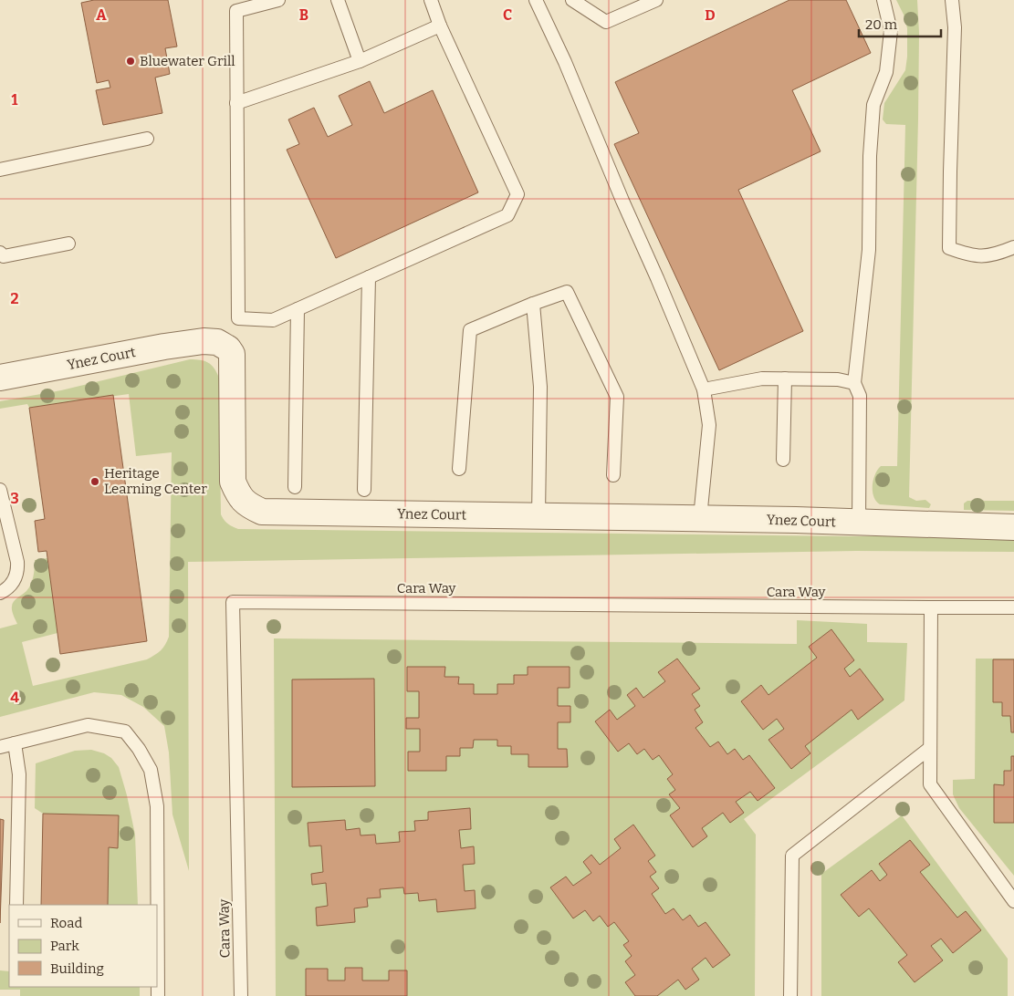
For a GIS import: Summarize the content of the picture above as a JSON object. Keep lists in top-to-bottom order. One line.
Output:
{"streets":{"street":["Ynez Court"],"lane":["Cara Way"]},"places":["Bluewater Grill","Heritage Learning Center"],"legend":["Road","Park","Building"],"scale_bar":"20 m","grid":{"columns":["A","B","C","D"],"rows":["1","2","3","4"]}}
